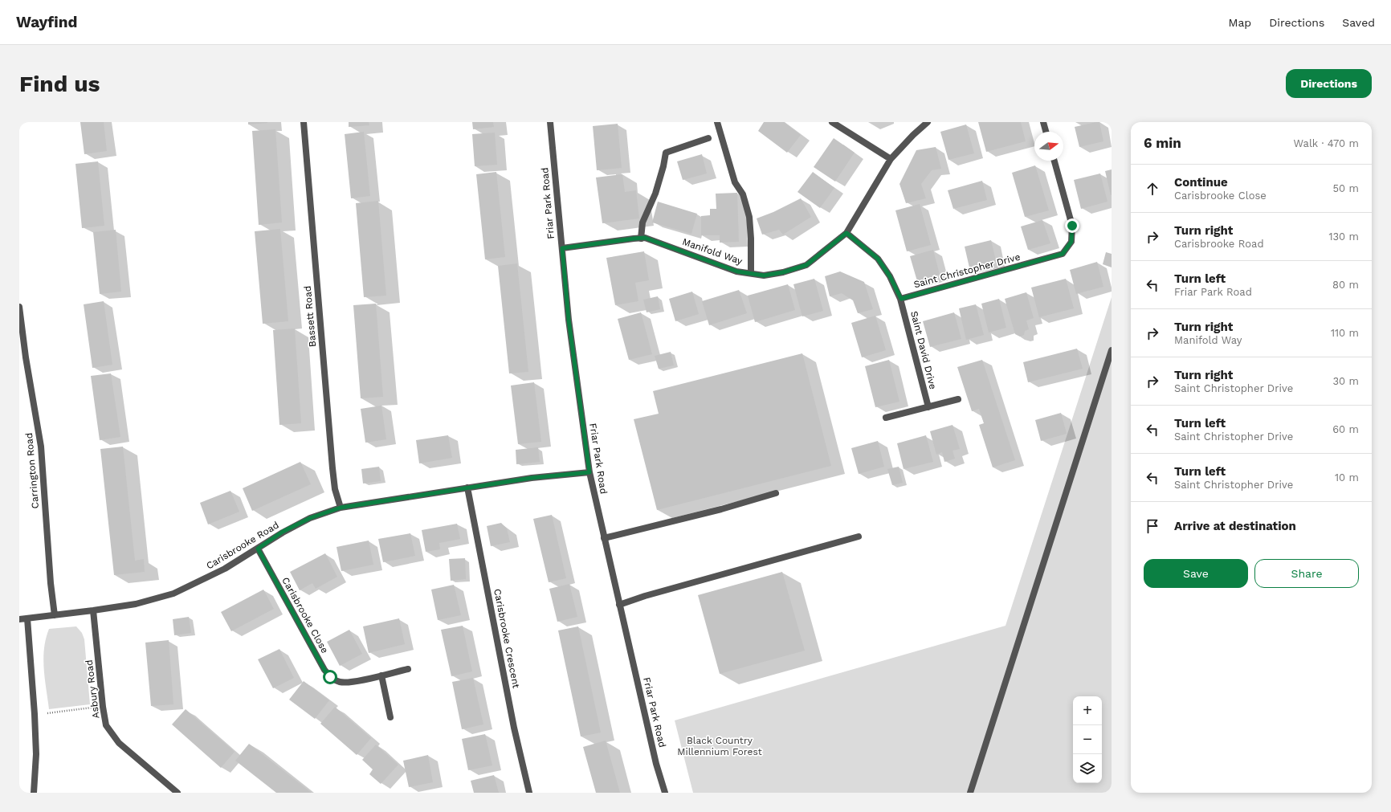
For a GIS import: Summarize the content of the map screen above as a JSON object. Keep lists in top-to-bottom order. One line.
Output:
{"streets":{"street":["Friar Park Road","Manifold Way","Saint Christopher Drive","Bassett Road","Saint David Drive","Carrington Road","Carisbrooke Road","Carisbrooke Close","Carisbrooke Crescent","Asbury Road"]},"crossings":[["Friar Park Road","Manifold Way"],["Friar Park Road","Carisbrooke Road"],["Saint Christopher Drive","Saint David Drive"],["Bassett Road","Carisbrooke Road"],["Carrington Road","Carisbrooke Road"],["Carisbrooke Road","Carisbrooke Close"],["Carisbrooke Road","Carisbrooke Crescent"],["Carisbrooke Road","Asbury Road"]],"parks":["Black Country Millennium Forest"],"north":"right","page":{"header":"Wayfind","nav":["Map","Directions","Saved"],"buttons":["Directions",["Save","Share"]],"title":"Find us","heading":["6 min","Walk · 470 m"],"list":[["Continue","Carisbrooke Close","50 m"],["Turn right","Carisbrooke Road","130 m"],["Turn left","Friar Park Road","80 m"],["Turn right","Manifold Way","110 m"],["Turn right","Saint Christopher Drive","30 m"],["Turn left","Saint Christopher Drive","60 m"],["Turn left","Saint Christopher Drive","10 m"],"Arrive at destination"],"map_buttons":["+","−"]}}
